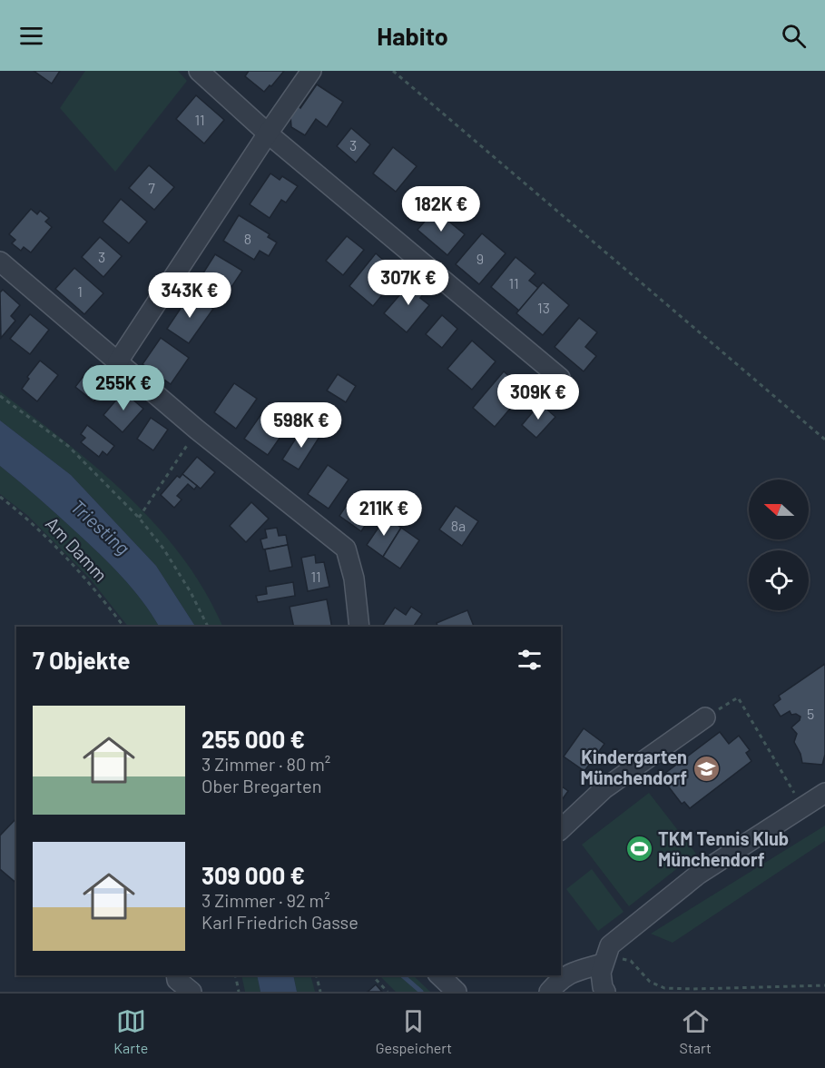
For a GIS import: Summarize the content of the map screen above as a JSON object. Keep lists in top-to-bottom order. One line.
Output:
{"streets":{"path":["Am Damm"]},"water":["Triesting"],"places":{"school or university":["Kindergarten Münchendorf"],"sports":["TKM Tennis Klub Münchendorf"]},"house_numbers":["11","3","7","8","3","9","11","1","13","8a","11","5"],"north":"left","page":{"header":"Habito","price":["182K €","307K €","343K €","255K €","309K €","598K €","211K €"],"heading":"7 Objekte","list":[{"name":"255 000 €","note":"3 Zimmer · 80 m² · Ober Bregarten"},{"name":"309 000 €","note":"3 Zimmer · 92 m² · Karl Friedrich Gasse"}],"tabs":["Karte","Gespeichert","Start"]}}
